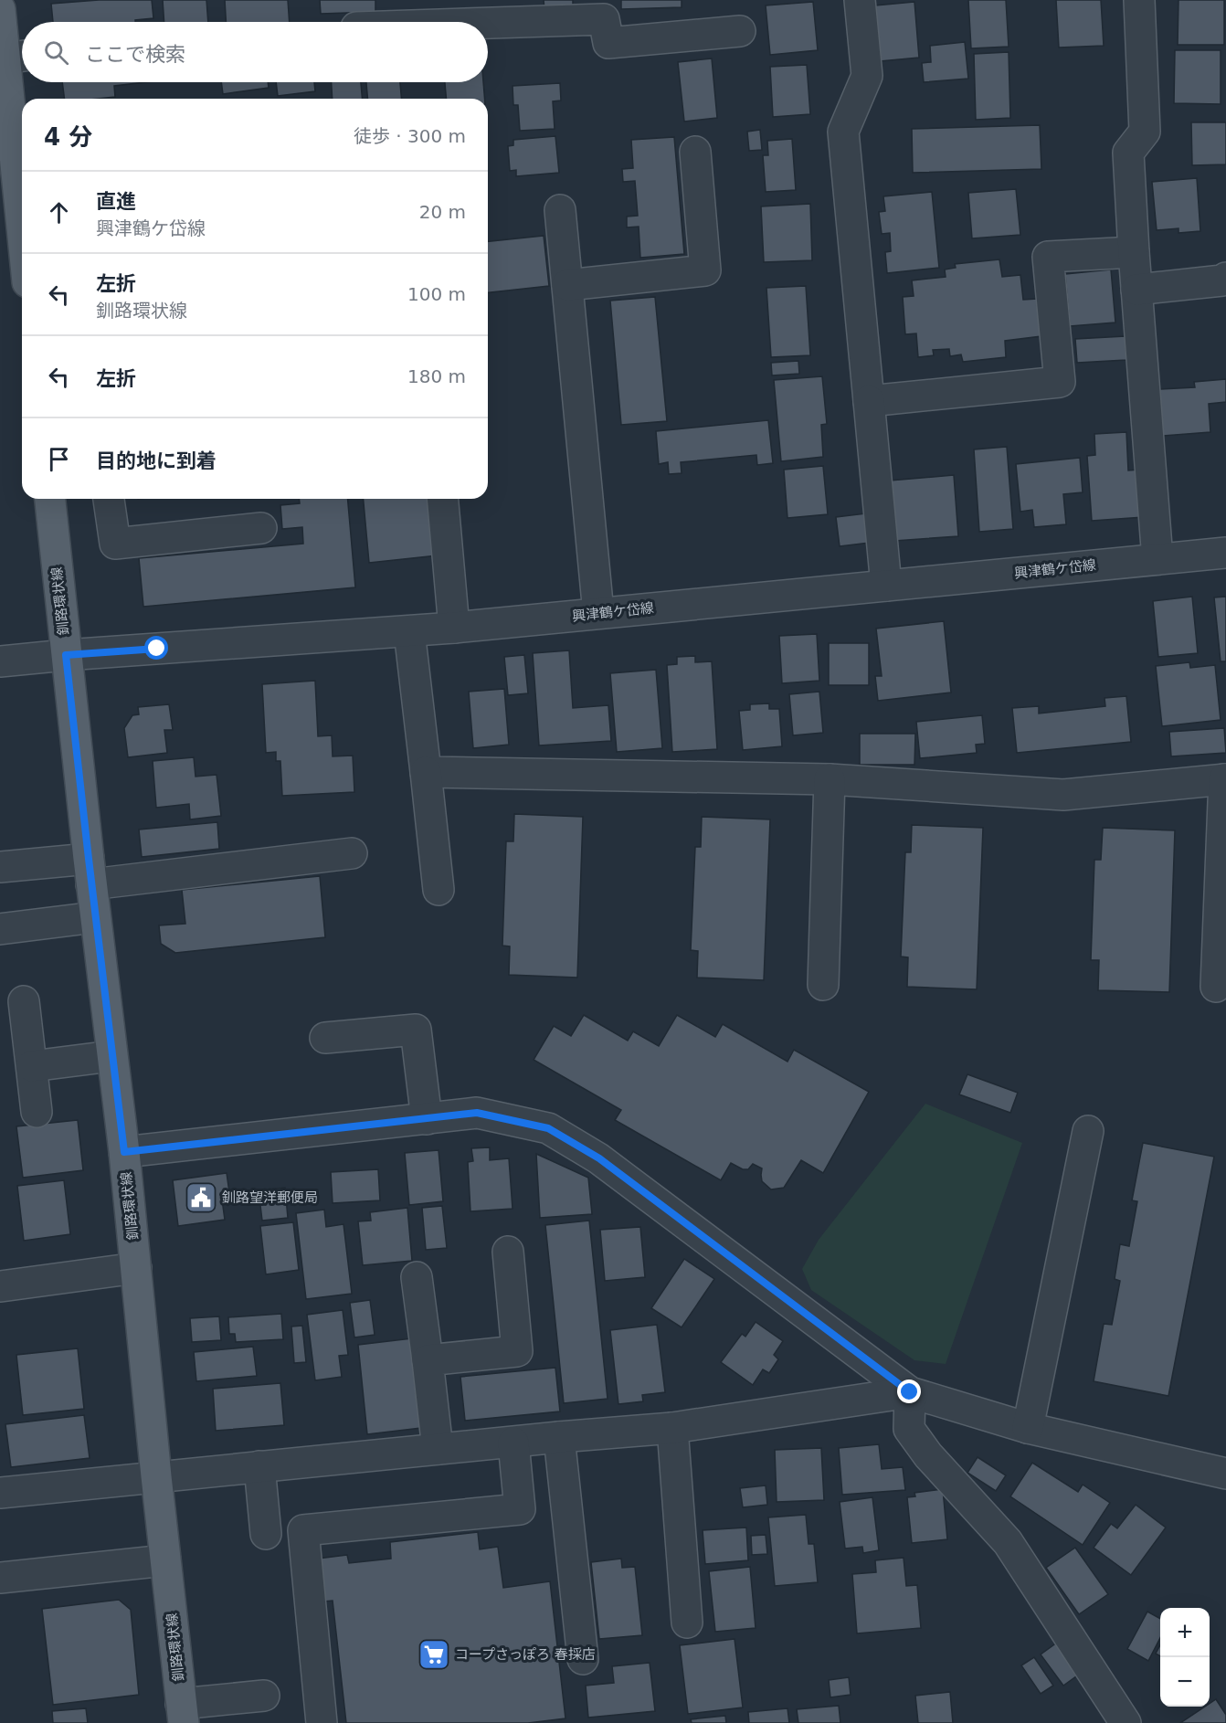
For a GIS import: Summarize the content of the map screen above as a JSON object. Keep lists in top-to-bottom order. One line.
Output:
{"streets":{"main road":["釧路環状線"],"street":["興津鶴ケ岱線"]},"crossings":[["興津鶴ケ岱線","釧路環状線"]],"places":{"public building":["釧路望洋郵便局"],"supermarket":["コープさっぽろ 春採店"]},"page":{"search":"ここで検索","heading":["4 分","徒歩 · 300 m"],"list":[["直進","興津鶴ケ岱線","20 m"],["左折","釧路環状線","100 m"],["左折","180 m"],"目的地に到着"],"map_buttons":["+","−"]}}
